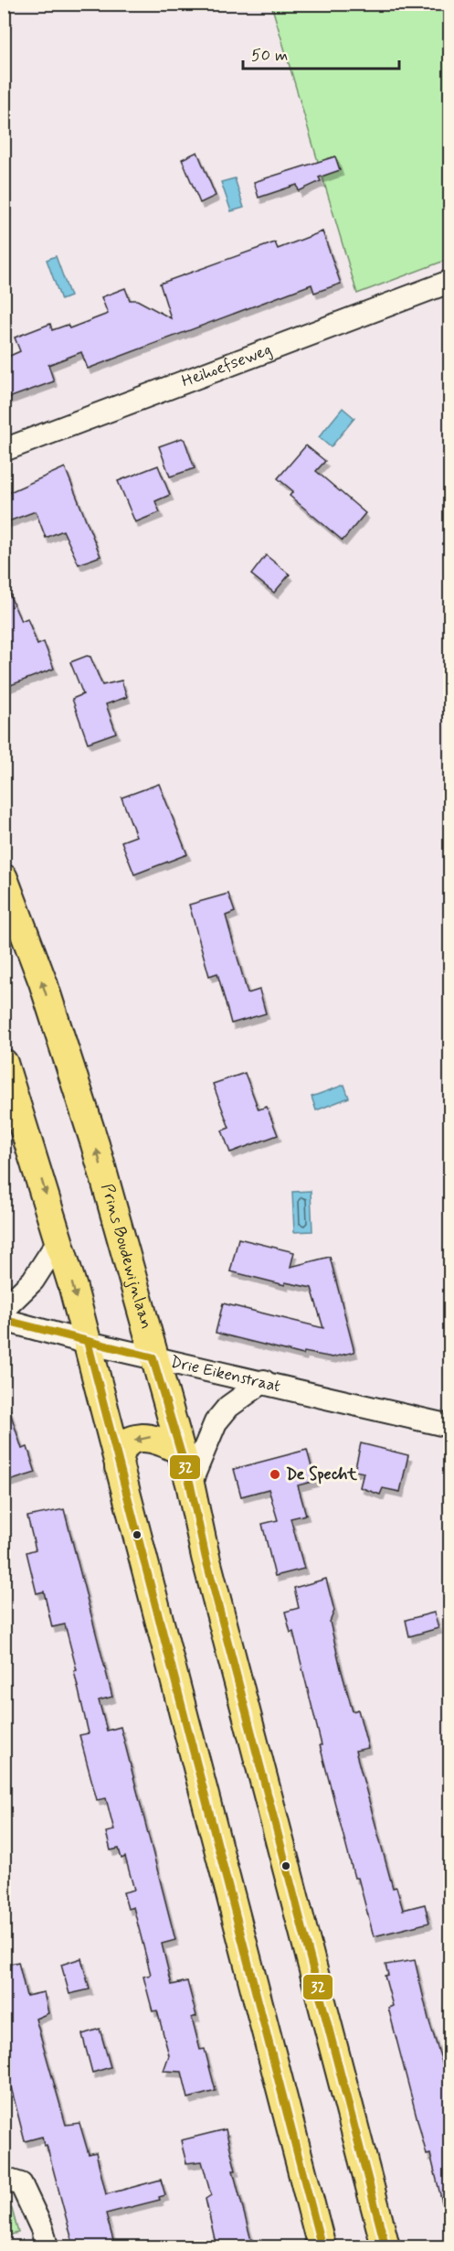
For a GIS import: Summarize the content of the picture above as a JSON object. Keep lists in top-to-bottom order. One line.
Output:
{"streets":{"main road":["Prins Boudewijnlaan"],"street":["Heihoefseweg","Drie Eikenstraat"]},"crossings":[["Prins Boudewijnlaan","Drie Eikenstraat"]],"places":["De Specht"],"lines":["transit line 32"],"scale_bar":"50 m"}
